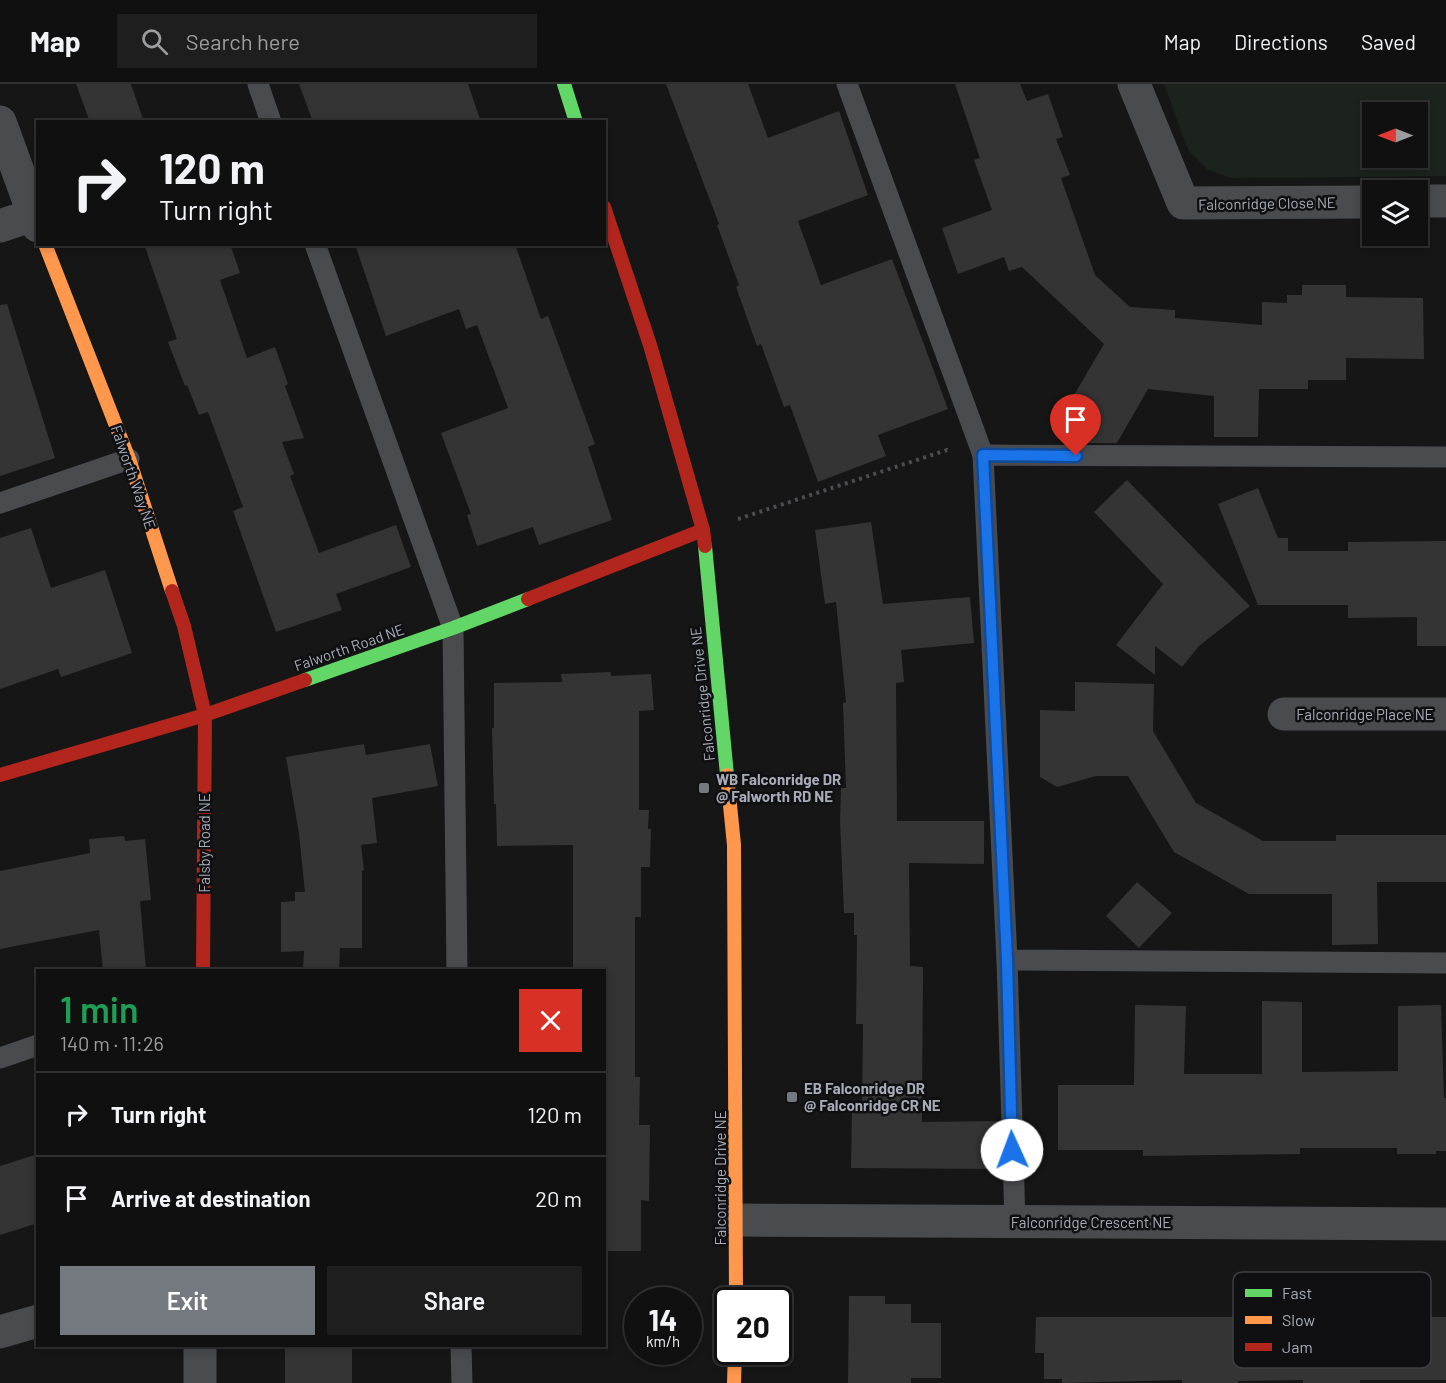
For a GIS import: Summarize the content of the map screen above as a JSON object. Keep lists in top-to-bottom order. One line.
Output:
{"streets":{"street":["Falconridge Close NE","Falworth Way NE","Falworth Road NE","Falconridge Drive NE","Falconridge Place NE","Falsby Road NE","Falconridge Crescent NE"]},"crossings":[["Falworth Way NE","Falworth Road NE"],["Falworth Way NE","Falsby Road NE"],["Falworth Road NE","Falconridge Drive NE"],["Falworth Road NE","Falsby Road NE"],["Falconridge Drive NE","Falconridge Crescent NE"]],"places":{"transit":["WB Falconridge DR @ Falworth RD NE","EB Falconridge DR @ Falconridge CR NE"]},"legend":["Fast","Slow","Jam"],"north":"left","page":{"header":"Map","search":"Search here","nav":["Map","Directions","Saved"],"turn":["120 m","Turn right"],"heading":["1 min","140 m · 11:26"],"list":[{"name":"Turn right","value":"120 m"},{"name":"Arrive at destination","value":"20 m"}],"buttons":["Exit","Share"],"speed":"14 km/h","limit":"20"}}
